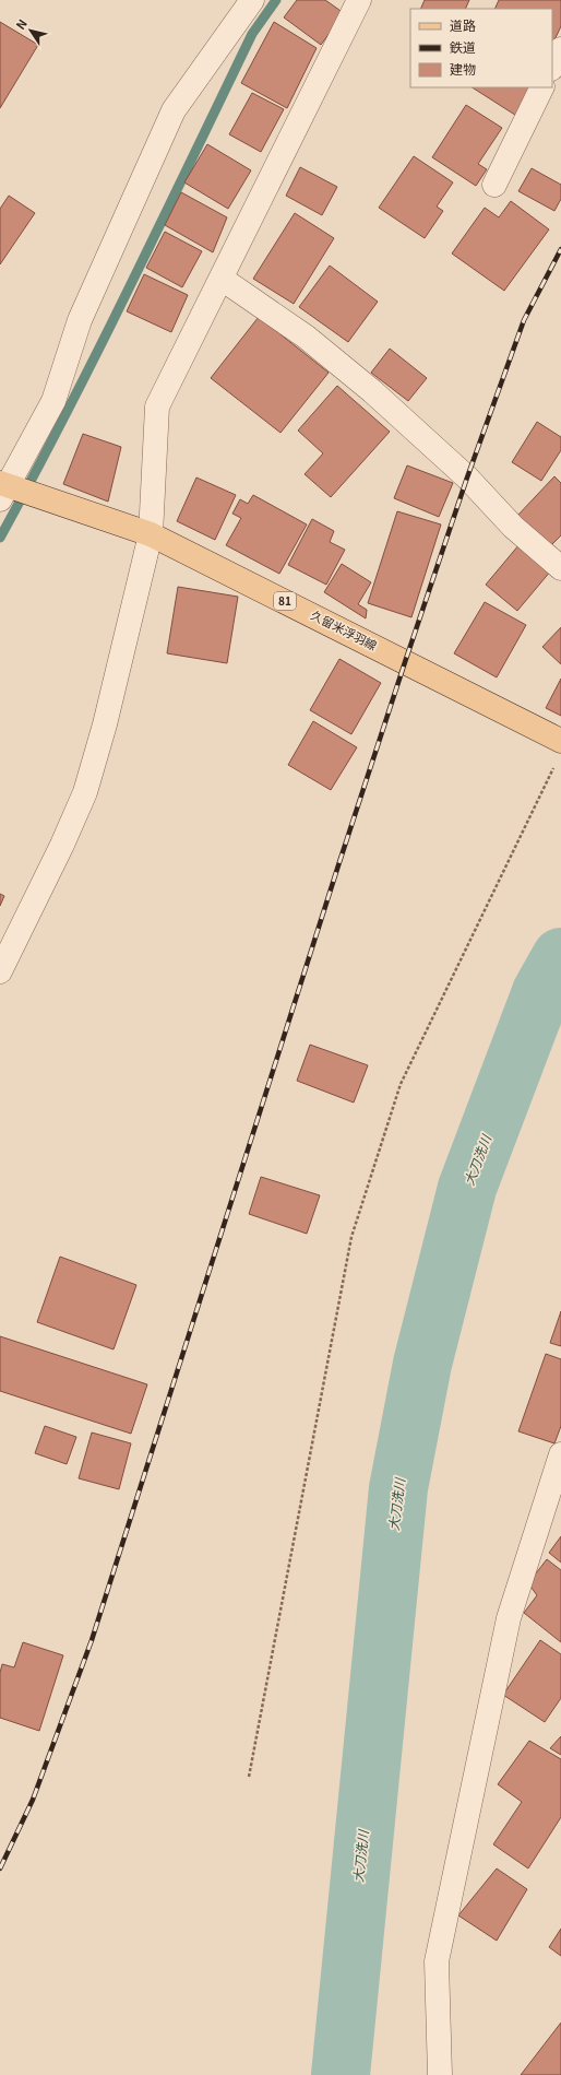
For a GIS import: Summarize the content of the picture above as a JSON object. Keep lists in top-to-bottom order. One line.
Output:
{"streets":{"main road":["81","久留米浮羽線"]},"water":["大刀洗川"],"legend":["道路","鉄道","建物"],"north":"top left"}
